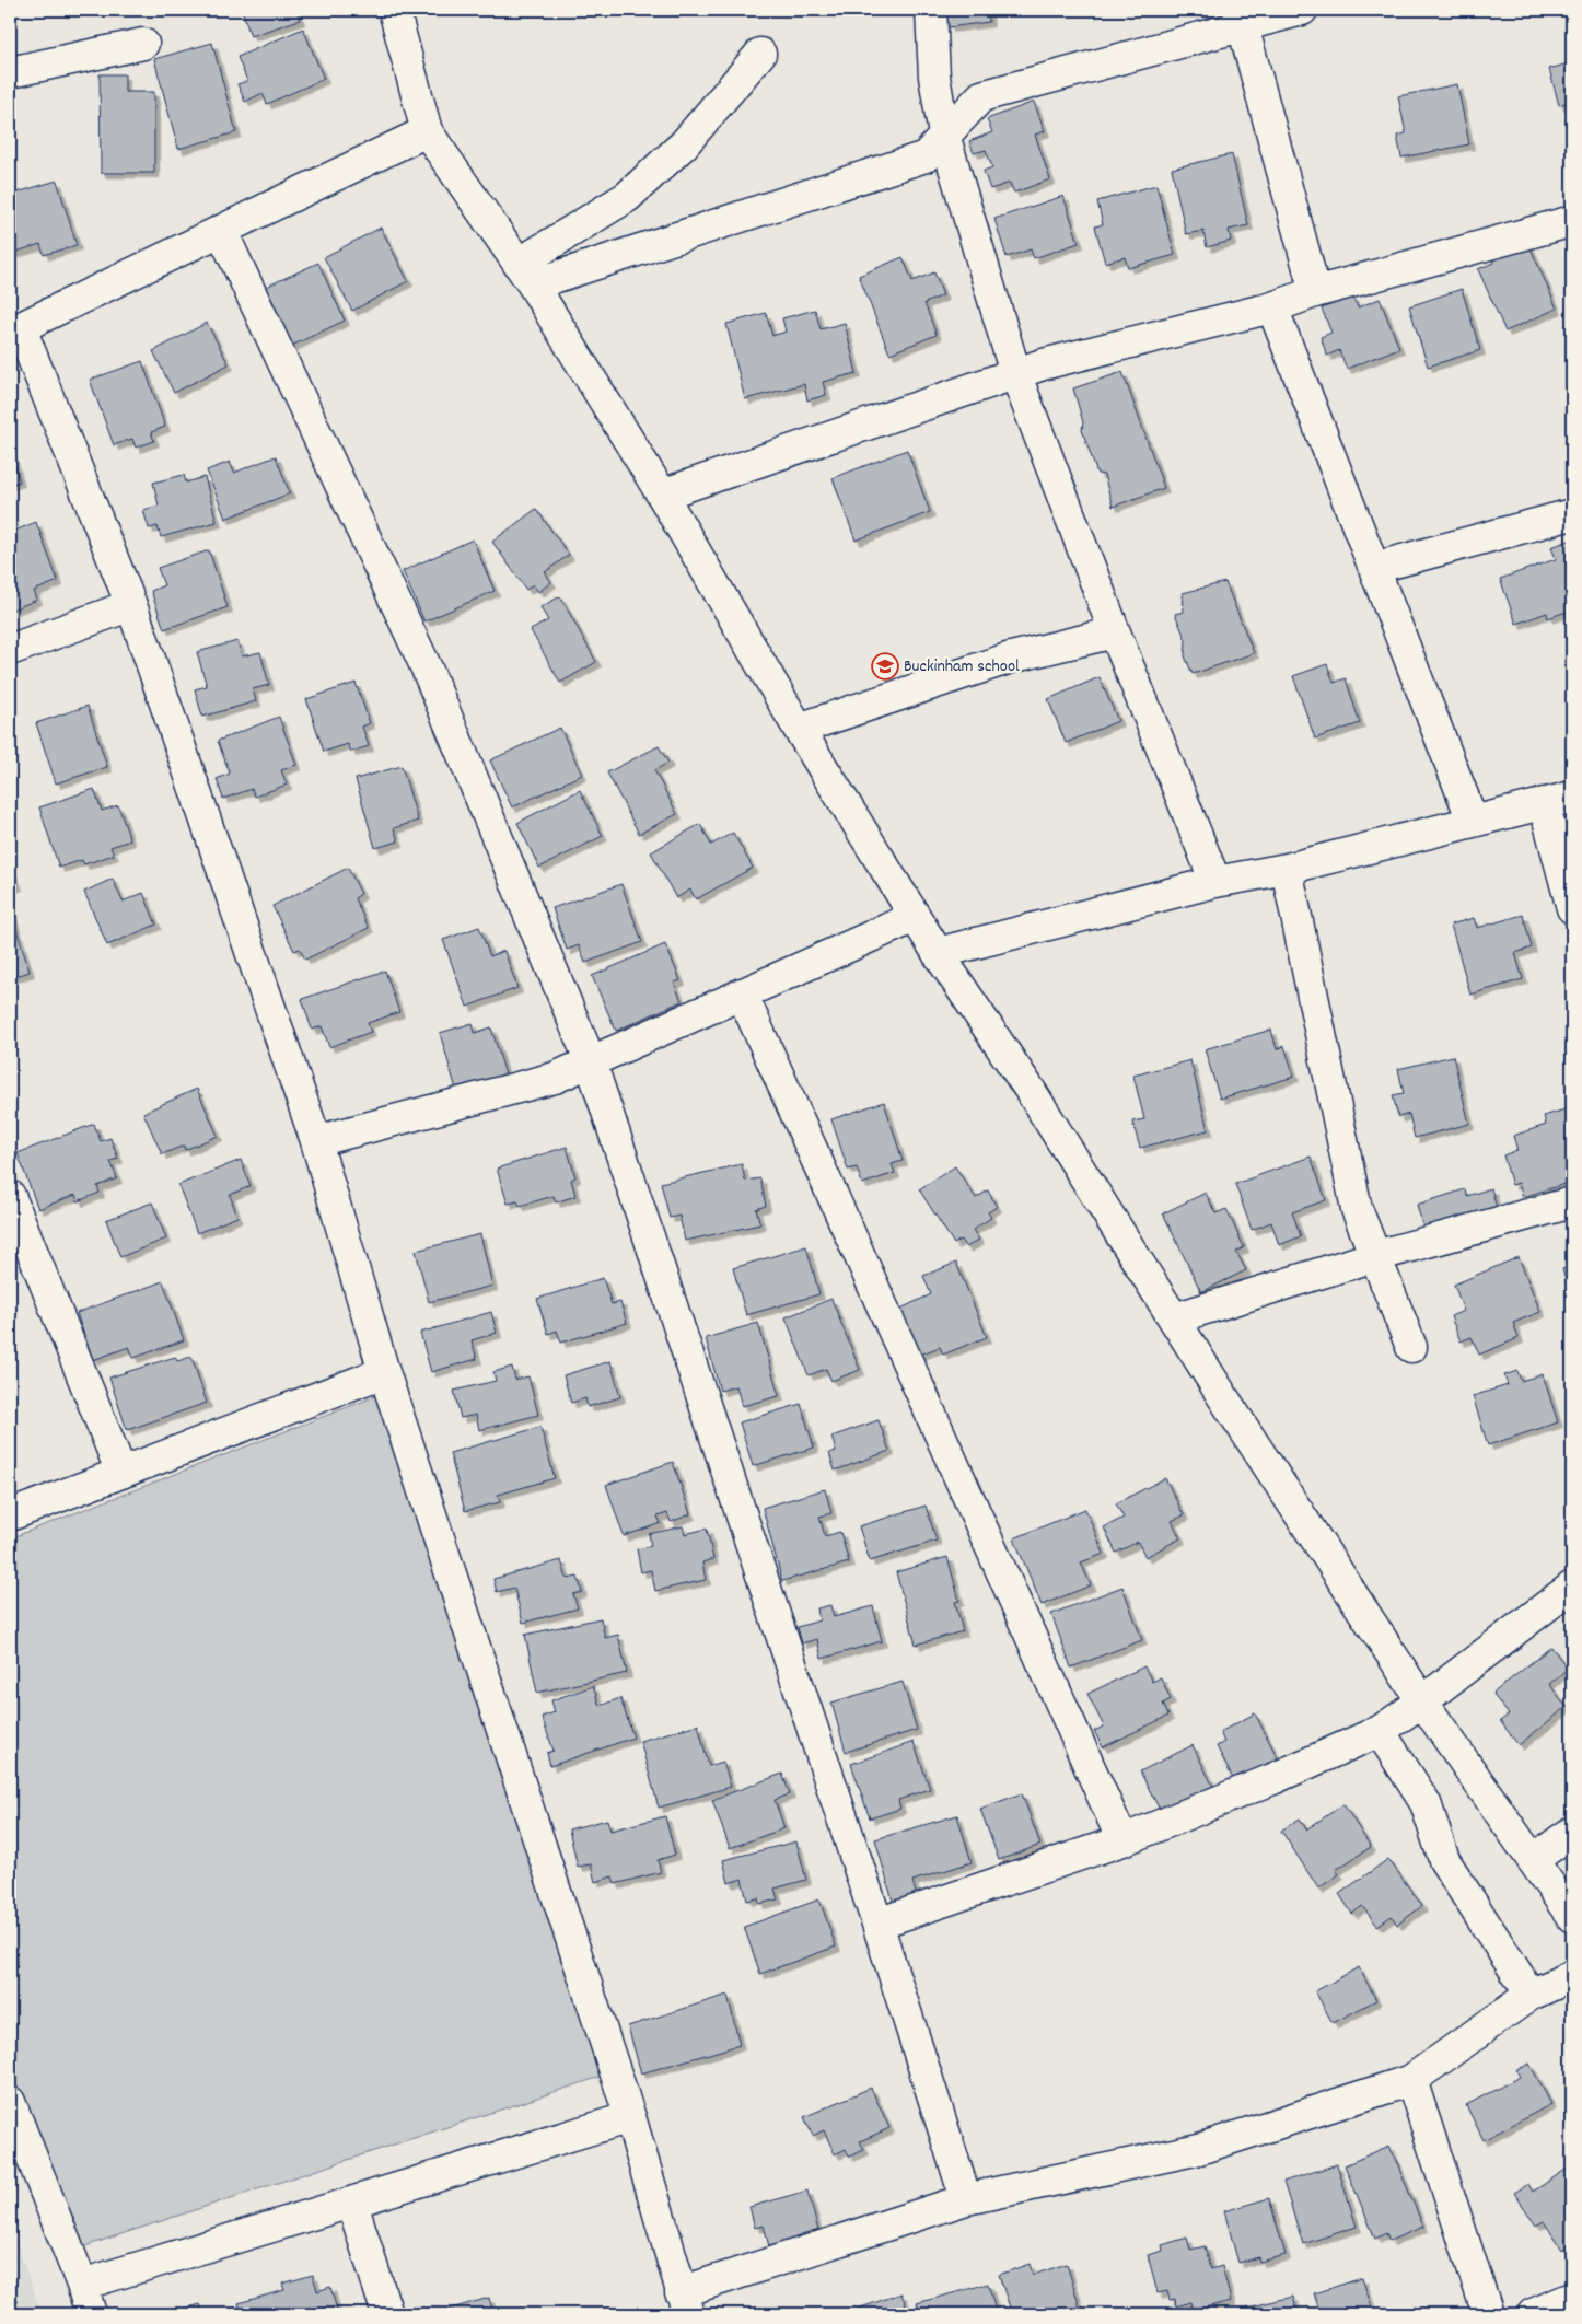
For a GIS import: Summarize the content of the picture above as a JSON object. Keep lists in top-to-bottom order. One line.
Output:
{"places":{"school or university":["Buckinham school"]}}
